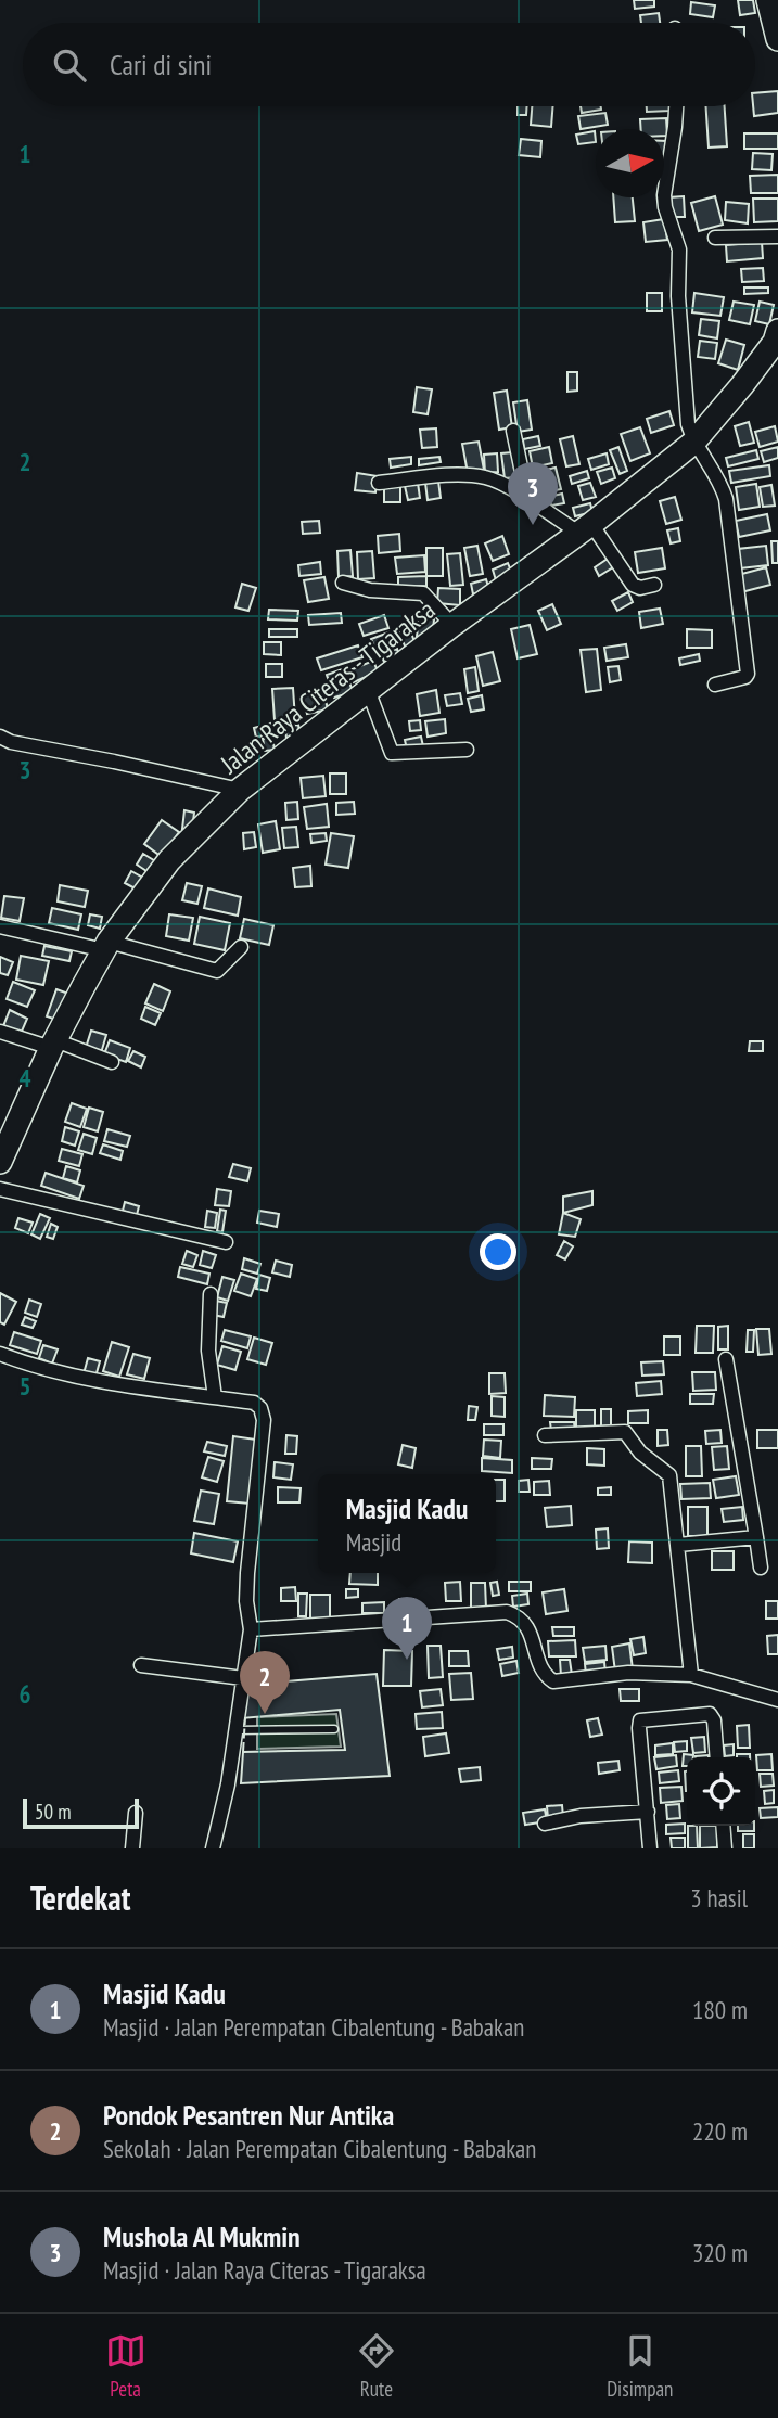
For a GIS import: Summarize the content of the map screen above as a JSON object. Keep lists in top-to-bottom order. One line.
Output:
{"streets":{"main road":["Jalan Raya Citeras - Tigaraksa"]},"scale_bar":"50 m","north":"right","page":{"search":"Cari di sini","pins":["3","1","2"],"popup":["Masjid Kadu","Masjid"],"scale":"50 m","heading":["Terdekat","3 hasil"],"list":[{"mark":"1","name":"Masjid Kadu","note":"Masjid · Jalan Perempatan Cibalentung - Babakan","value":"180 m"},{"mark":"2","name":"Pondok Pesantren Nur Antika","note":"Sekolah · Jalan Perempatan Cibalentung - Babakan","value":"220 m"},{"mark":"3","name":"Mushola Al Mukmin","note":"Masjid · Jalan Raya Citeras - Tigaraksa","value":"320 m"}],"nav":["Peta","Rute","Disimpan"]},"grid":{"rows":["1","2","3","4","5","6"]}}
